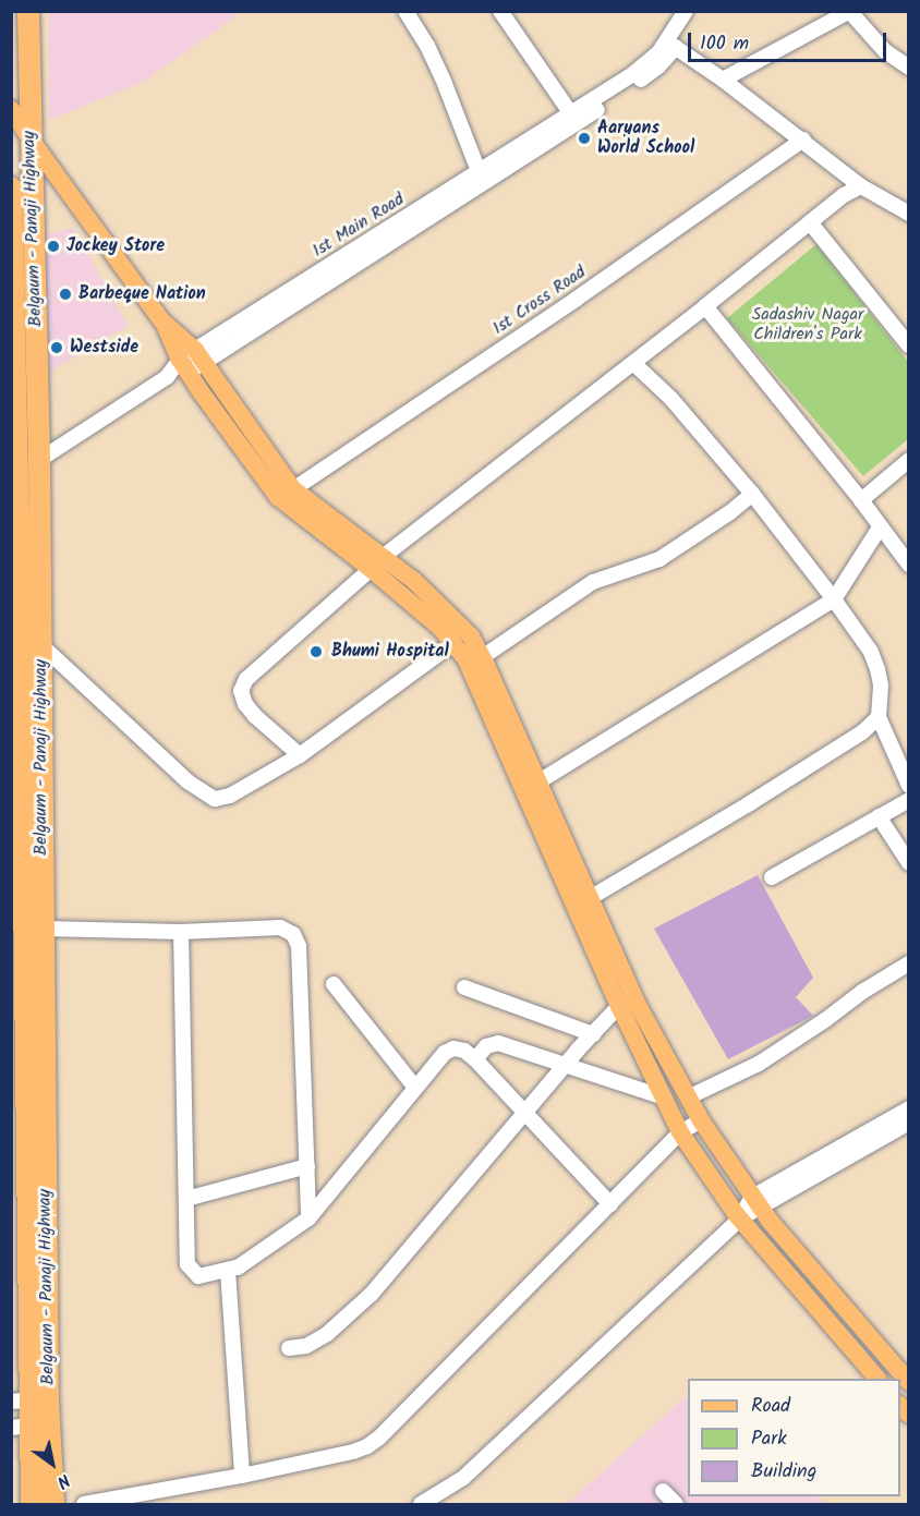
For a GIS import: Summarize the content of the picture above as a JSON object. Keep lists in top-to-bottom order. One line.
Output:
{"streets":{"highway":["Belgaum - Panaji Highway"],"street":["1st Main Road","1st Cross Road"]},"parks":["Sadashiv Nagar Children's Park"],"places":["Aaryans World School","Jockey Store","Barbeque Nation","Westside","Bhumi Hospital"],"legend":["Road","Park","Building"],"scale_bar":"100 m","north":"bottom right"}
